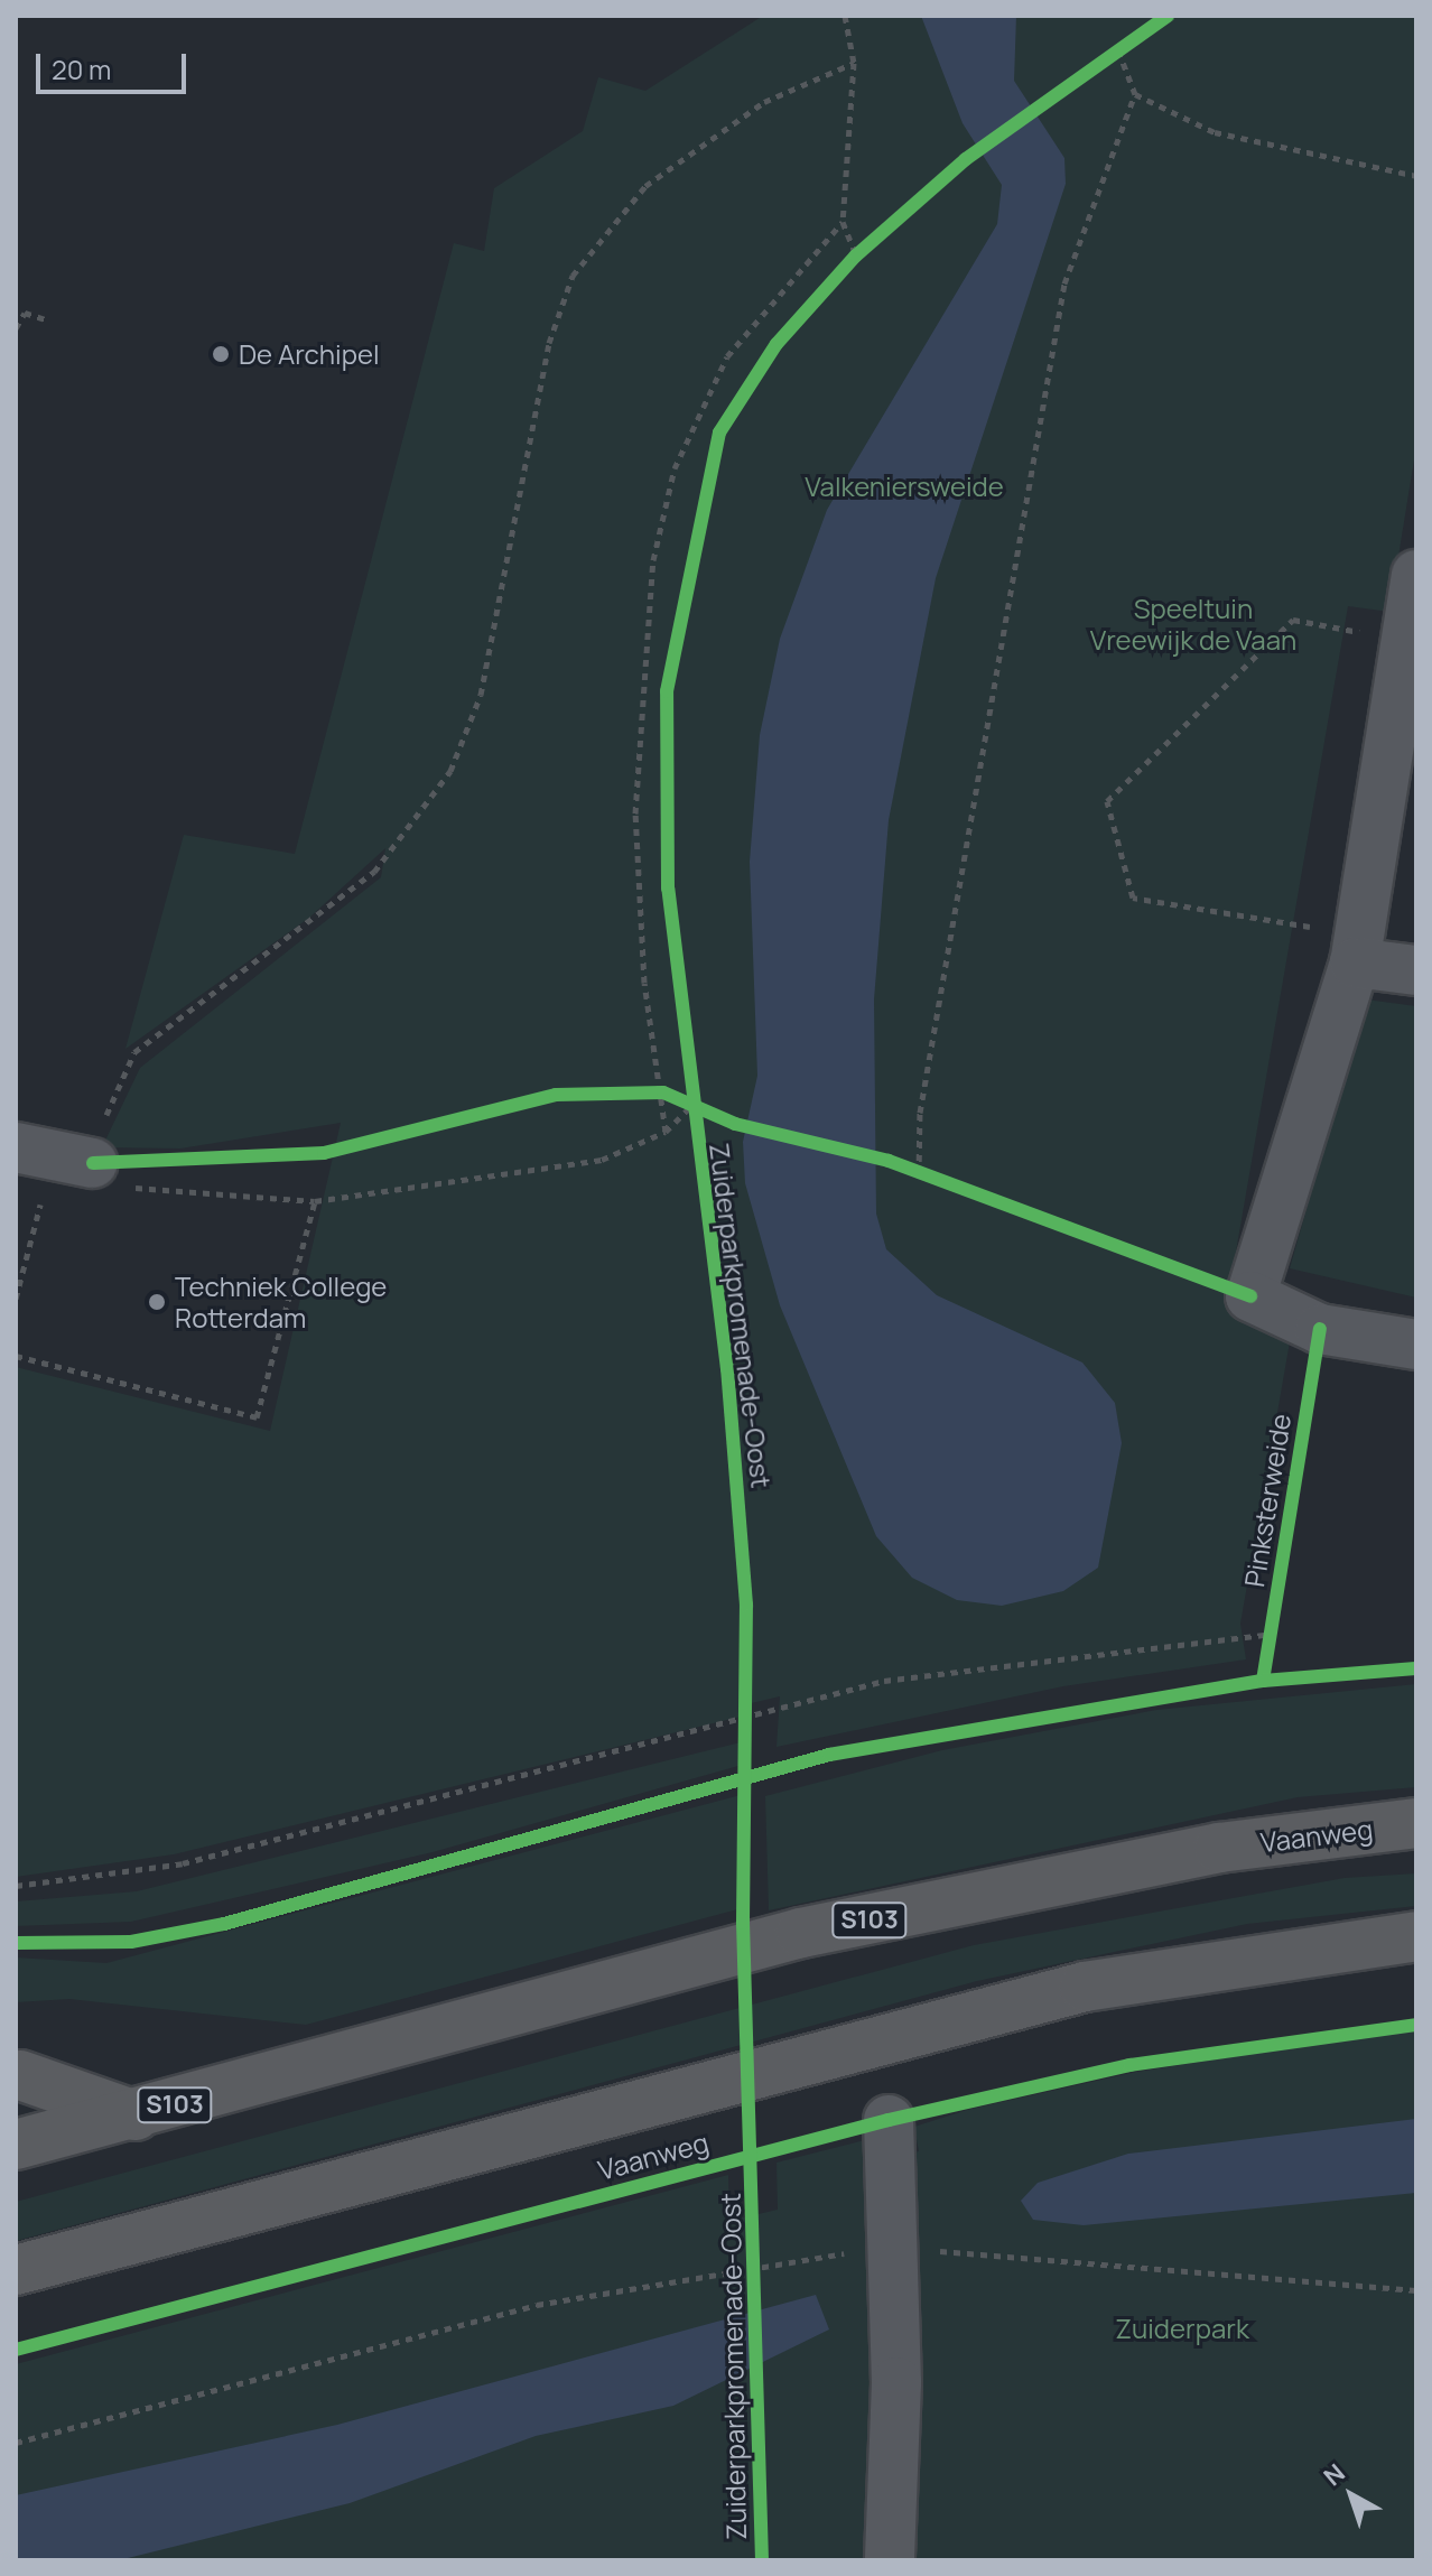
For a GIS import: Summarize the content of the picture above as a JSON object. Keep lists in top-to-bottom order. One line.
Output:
{"streets":{"highway":["Vaanweg","S103"],"cycle path":["Zuiderparkpromenade-Oost","Pinksterweide"]},"parks":["Valkeniersweide","Speeltuin Vreewijk de Vaan","Zuiderpark"],"places":["De Archipel","Techniek College Rotterdam"],"scale_bar":"20 m","north":"top left"}
